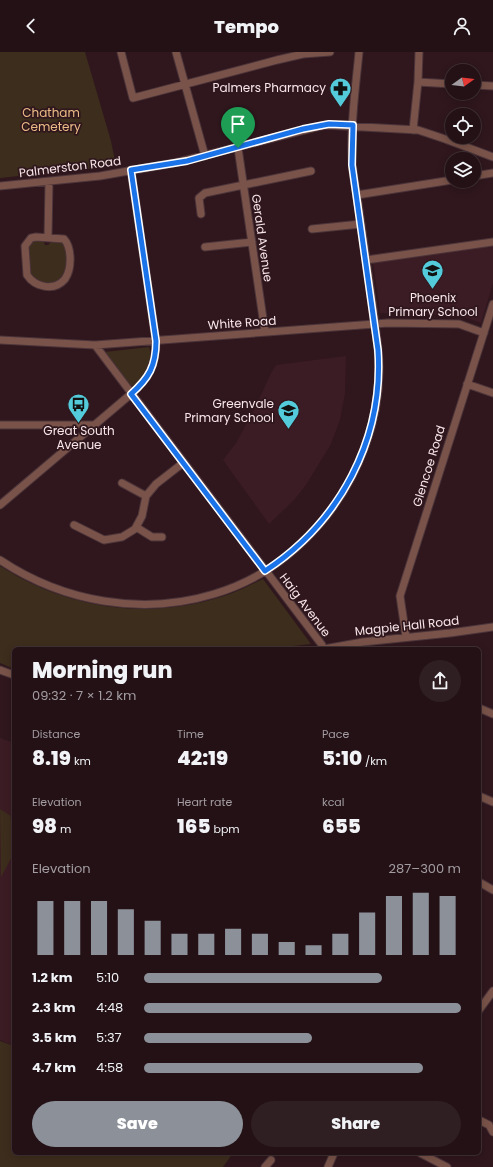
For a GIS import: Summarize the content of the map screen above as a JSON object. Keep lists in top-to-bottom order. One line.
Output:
{"streets":{"street":["Palmerston Road","Gerald Avenue","White Road","Glencoe Road","Haig Avenue","Magpie Hall Road"]},"crossings":[["Palmerston Road","Gerald Avenue"],["Gerald Avenue","White Road"],["White Road","Glencoe Road"],["White Road","Haig Avenue"],["Glencoe Road","Magpie Hall Road"]],"parks":["Chatham Cemetery"],"places":{"pharmacy":["Palmers Pharmacy"],"school or university":["Phoenix Primary School","Greenvale Primary School"],"bus stop":["Great South Avenue"]},"north":"right","page":{"header":"Tempo","heading":["Morning run","09:32 · 7 × 1.2 km"],"stats":[["Distance","8.19 km"],["Time","42:19"],["Pace","5:10 /km"],["Elevation","98 m"],["Heart rate","165 bpm"],["kcal","655"]],"chart":["Elevation","287–300 m"],"list":[{"name":"1.2 km","note":"5:10"},{"name":"2.3 km","note":"4:48"},{"name":"3.5 km","note":"5:37"},{"name":"4.7 km","note":"4:58"}],"buttons":["Save","Share"]}}
